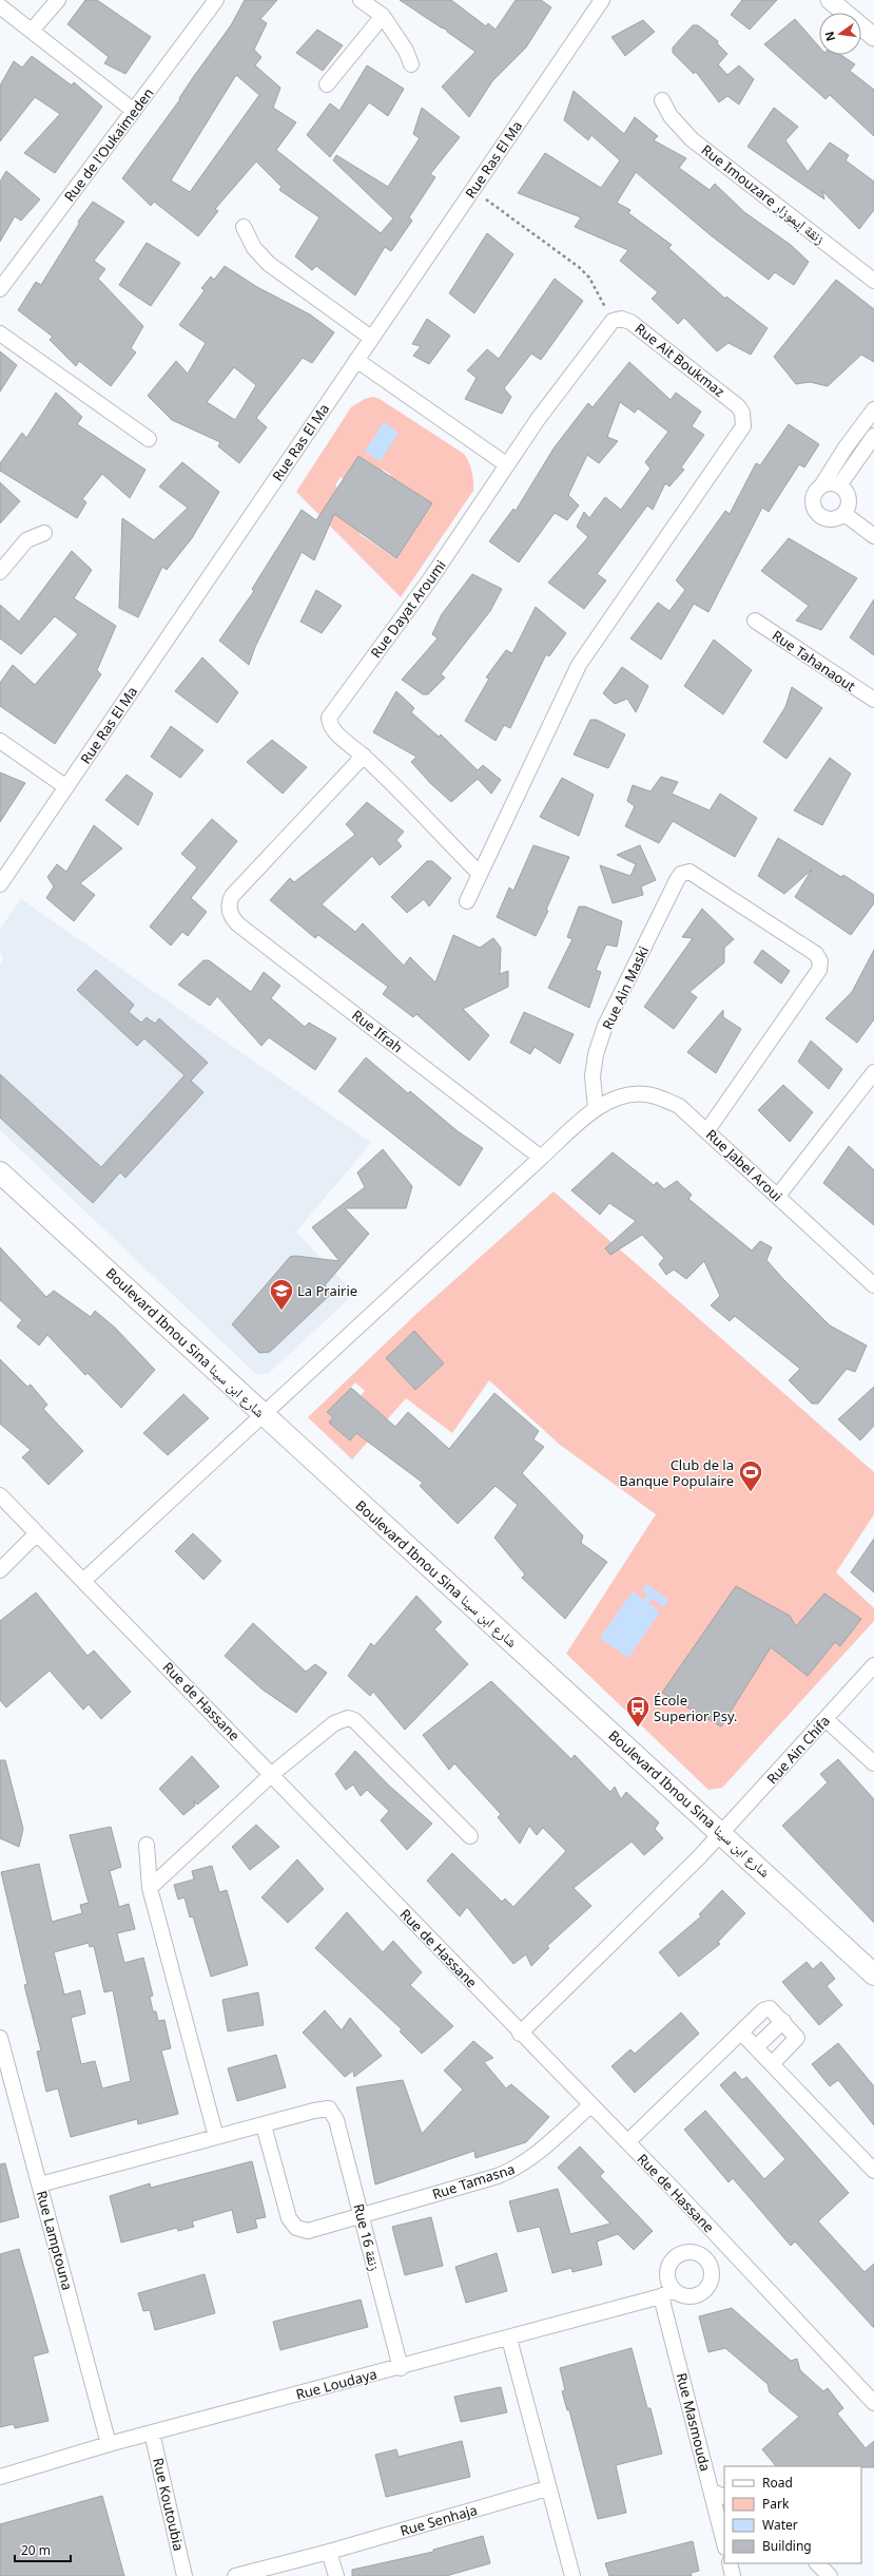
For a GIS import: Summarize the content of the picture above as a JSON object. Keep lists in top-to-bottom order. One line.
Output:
{"streets":{"main road":["Boulevard Ibnou Sina شارع ابن سينا"],"street":["Rue de l'Oukaimeden","Rue Ras El Ma","Rue Imouzare زنقة إيموزار","Rue Ait Boukmaz","Rue Dayat Aroumi","Rue Tahanaout","Rue Ain Maski","Rue Ifrah","Rue Jabel Aroui","Rue de Hassane","Rue Ain Chifa","Rue Tamasna","Rue 16 زنقة","Rue Lamptouna","Rue Loudaya","Rue Masmouda","Rue Koutoubia","Rue Senhaja"]},"crossings":[["Rue Ait Boukmaz","Rue Dayat Aroumi"],["Rue Dayat Aroumi","Rue Ifrah"],["Rue Ain Maski","Rue Jabel Aroui"],["Rue Ifrah","Rue Jabel Aroui"],["Rue Jabel Aroui","Boulevard Ibnou Sina شارع ابن سينا"],["Rue Jabel Aroui","Rue de Hassane"],["Boulevard Ibnou Sina شارع ابن سينا","Rue Ain Chifa"],["Rue de Hassane","Rue Ain Chifa"],["Rue de Hassane","Rue Tamasna"],["Rue Tamasna","Rue 16 زنقة"],["Rue 16 زنقة","Rue Loudaya"],["Rue Lamptouna","Rue Loudaya"],["Rue Loudaya","Rue Masmouda"],["Rue Loudaya","Rue Koutoubia"]],"places":{"school or university":["La Prairie"],"sports":["Club de la Banque Populaire"],"bus stop":["École Superior Psy."]},"legend":["Road","Park","Water","Building"],"scale_bar":"20 m","north":"left"}
